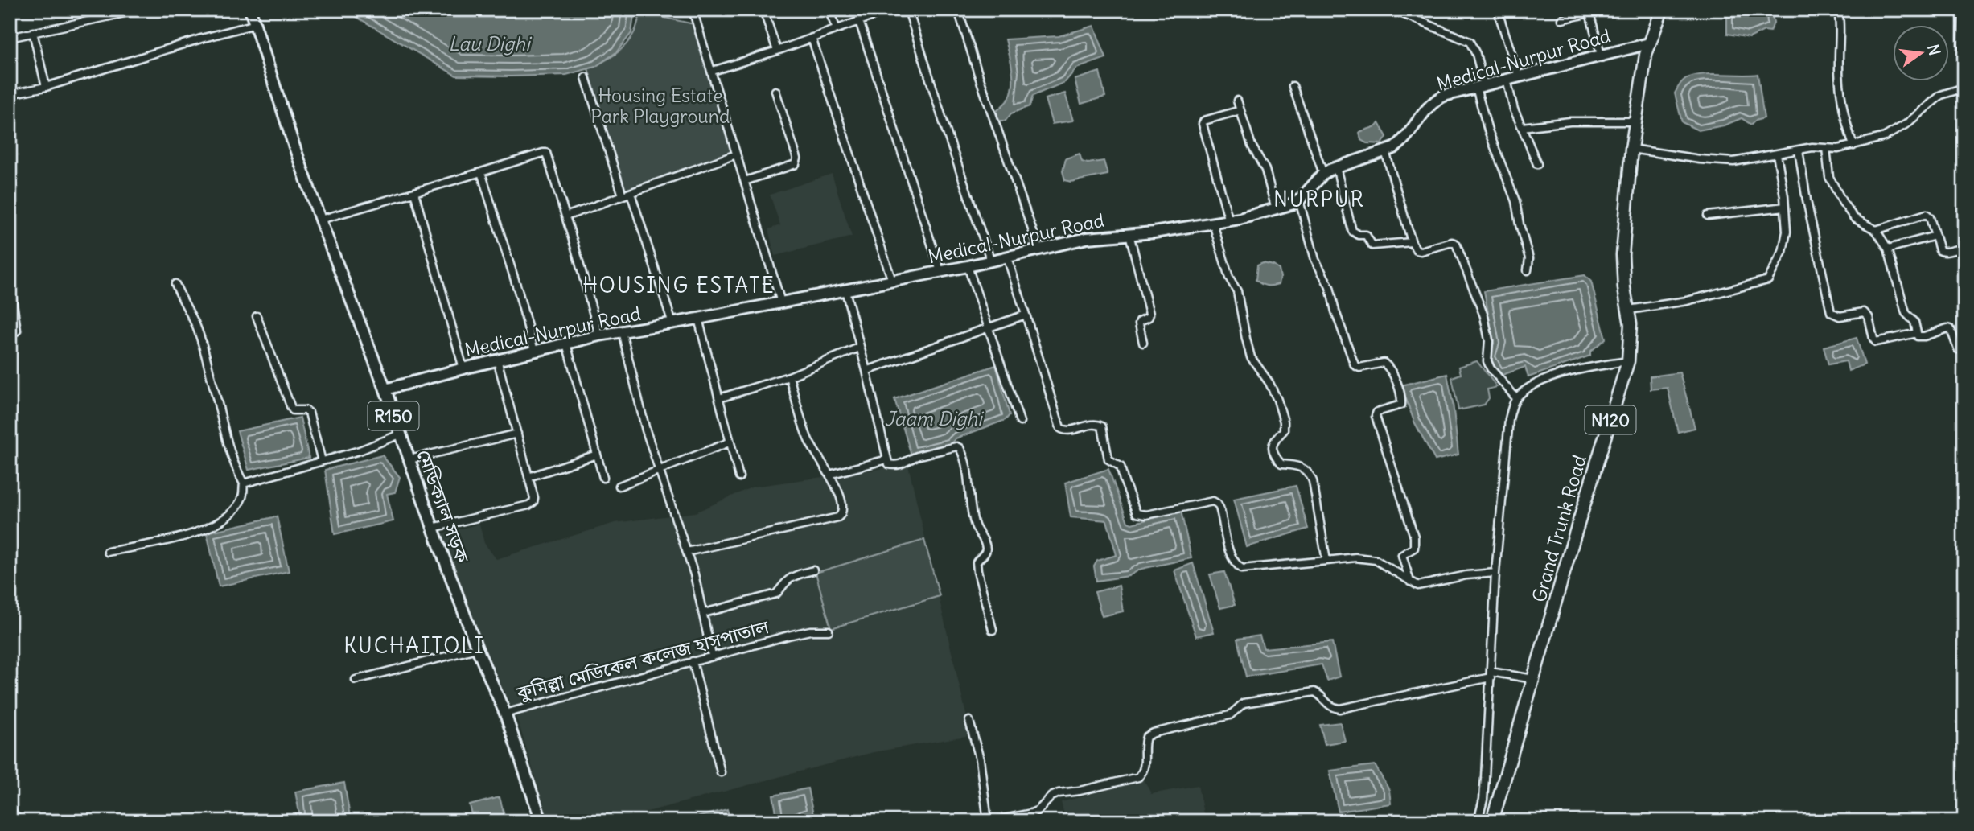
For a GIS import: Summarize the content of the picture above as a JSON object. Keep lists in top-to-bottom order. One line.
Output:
{"streets":{"highway":["N120","Grand Trunk Road"],"street":["Medical-Nurpur Road","R150","মেডিক্যাল সড়ক","কুমিল্লা মেডিকেল কলেজ হাসপাতাল"]},"crossings":[["Medical-Nurpur Road","মেডিক্যাল সড়ক"],["Medical-Nurpur Road","Grand Trunk Road"],["মেডিক্যাল সড়ক","কুমিল্লা মেডিকেল কলেজ হাসপাতাল"]],"districts":["NURPUR","HOUSING ESTATE","KUCHAITOLI"],"water":["Lau Dighi","Jaam Dighi"],"parks":["Housing Estate Park Playground"],"north":"right"}
